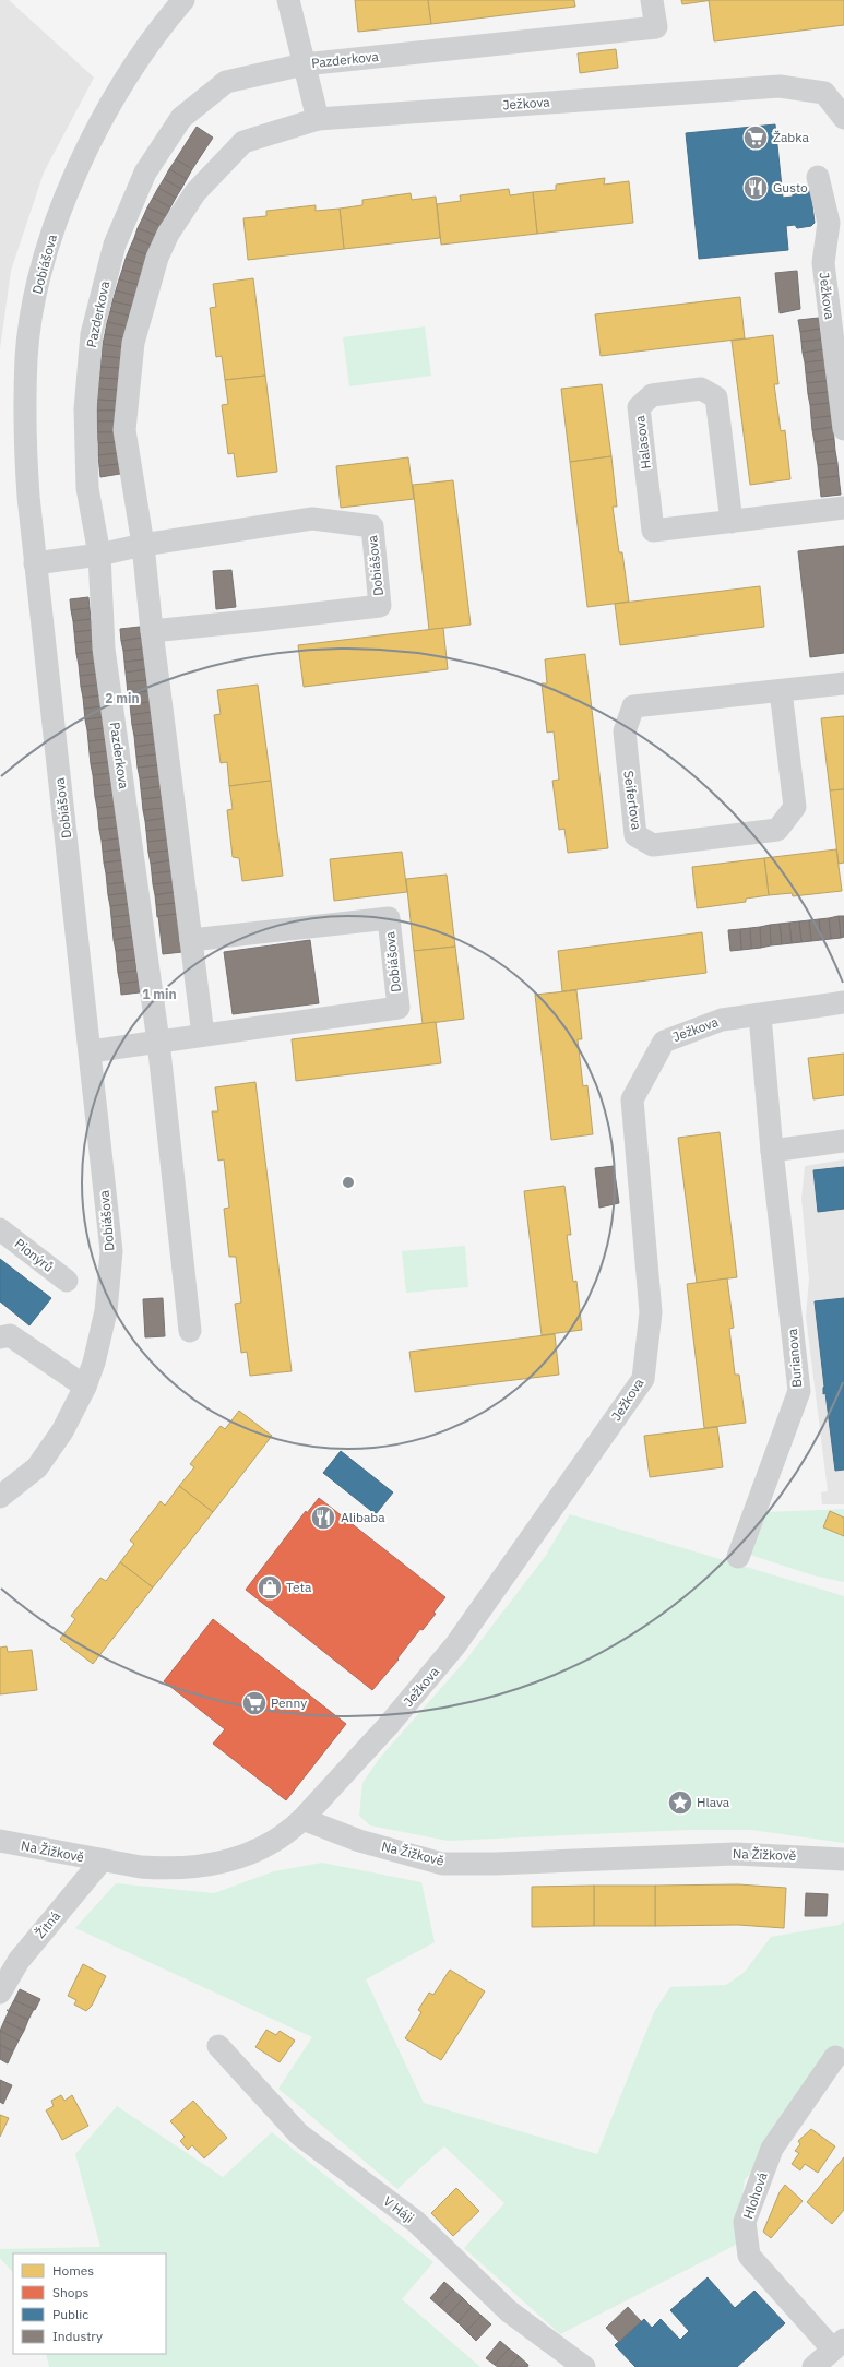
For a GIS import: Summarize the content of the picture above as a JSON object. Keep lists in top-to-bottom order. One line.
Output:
{"streets":{"street":["Pazderkova","Ježkova","Dobiášova","Halasova","Seifertova","Pionýrů","Burianova","Na Žižkově","Žitná","Hlohová","V Háji"]},"crossings":[["Pazderkova","Dobiášova"],["Ježkova","Burianova"],["Ježkova","Na Žižkově"],["Na Žižkově","Žitná"]],"places":{"supermarket":["Žabka","Penny"],"restaurant":["Gusto","Alibaba"],"shop":["Teta"],"place":["Hlava"]},"legend":["Homes","Shops","Public","Industry"],"rings":["2 min","1 min"]}
